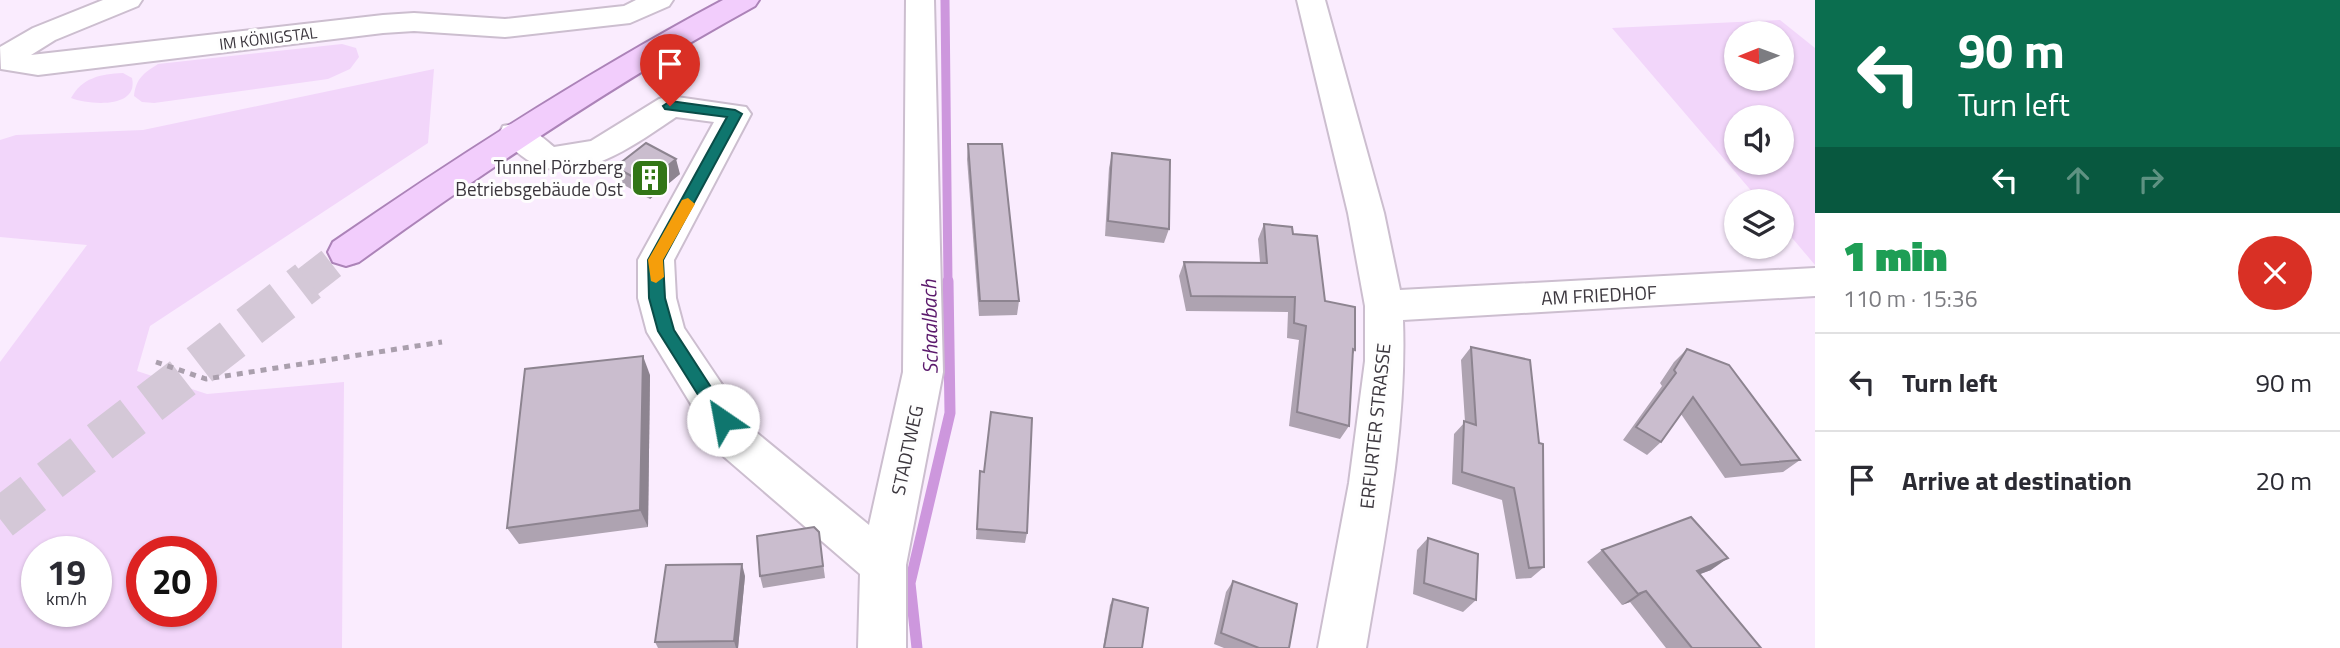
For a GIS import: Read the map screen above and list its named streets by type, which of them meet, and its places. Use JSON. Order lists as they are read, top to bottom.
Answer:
{
  "streets": {
    "street": [
      "IM KÖNIGSTAL",
      "AM FRIEDHOF",
      "ERFURTER STRASSE",
      "STADTWEG"
    ]
  },
  "crossings": [
    ["AM FRIEDHOF", "ERFURTER STRASSE"]
  ],
  "water": ["Schaalbach"],
  "places": {
    "building": ["Tunnel Pörzberg Betriebsgebäude Ost"]
  },
  "north": "left",
  "page": {
    "turn": ["90 m", "Turn left"],
    "heading": ["1 min", "110 m · 15:36"],
    "list": [
      {
        "name": "Turn left",
        "value": "90 m"
      },
      {
        "name": "Arrive at destination",
        "value": "20 m"
      }
    ],
    "speed": "19 km/h",
    "limit": "20"
  }
}
